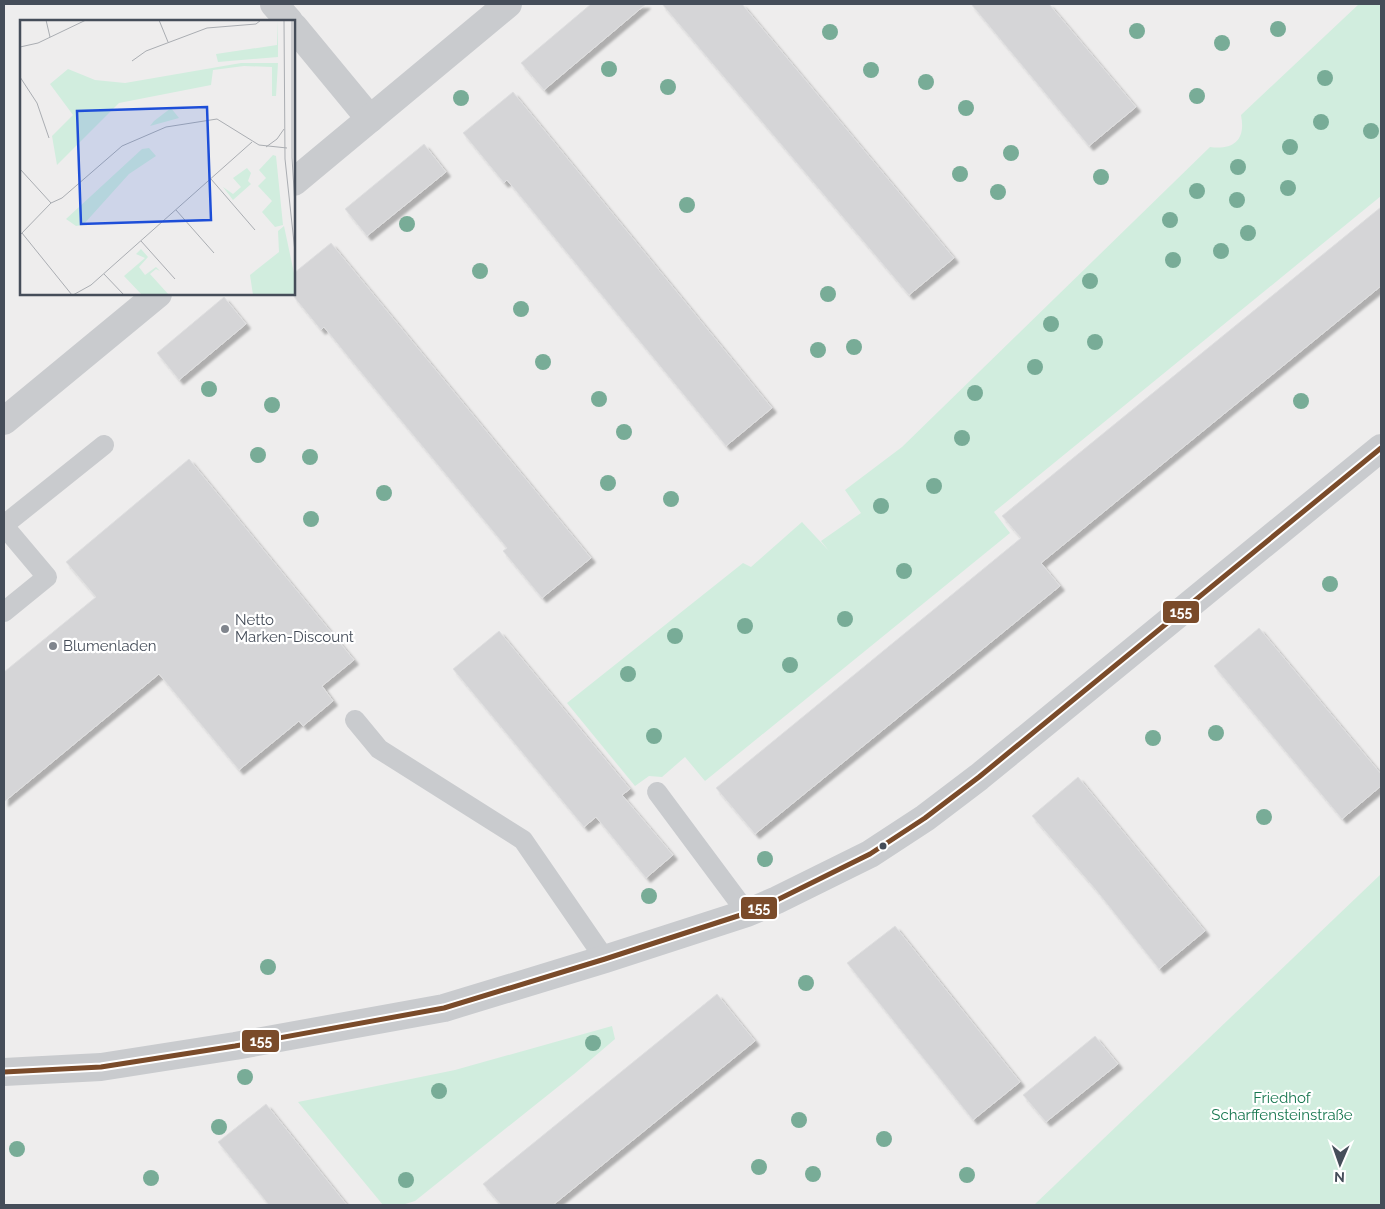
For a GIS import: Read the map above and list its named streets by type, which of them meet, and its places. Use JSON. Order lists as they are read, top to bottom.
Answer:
{
  "parks": ["Friedhof Scharffensteinstraße"],
  "places": ["Netto Marken-Discount", "Blumenladen"],
  "lines": ["transit line 155"],
  "north": "bottom"
}
